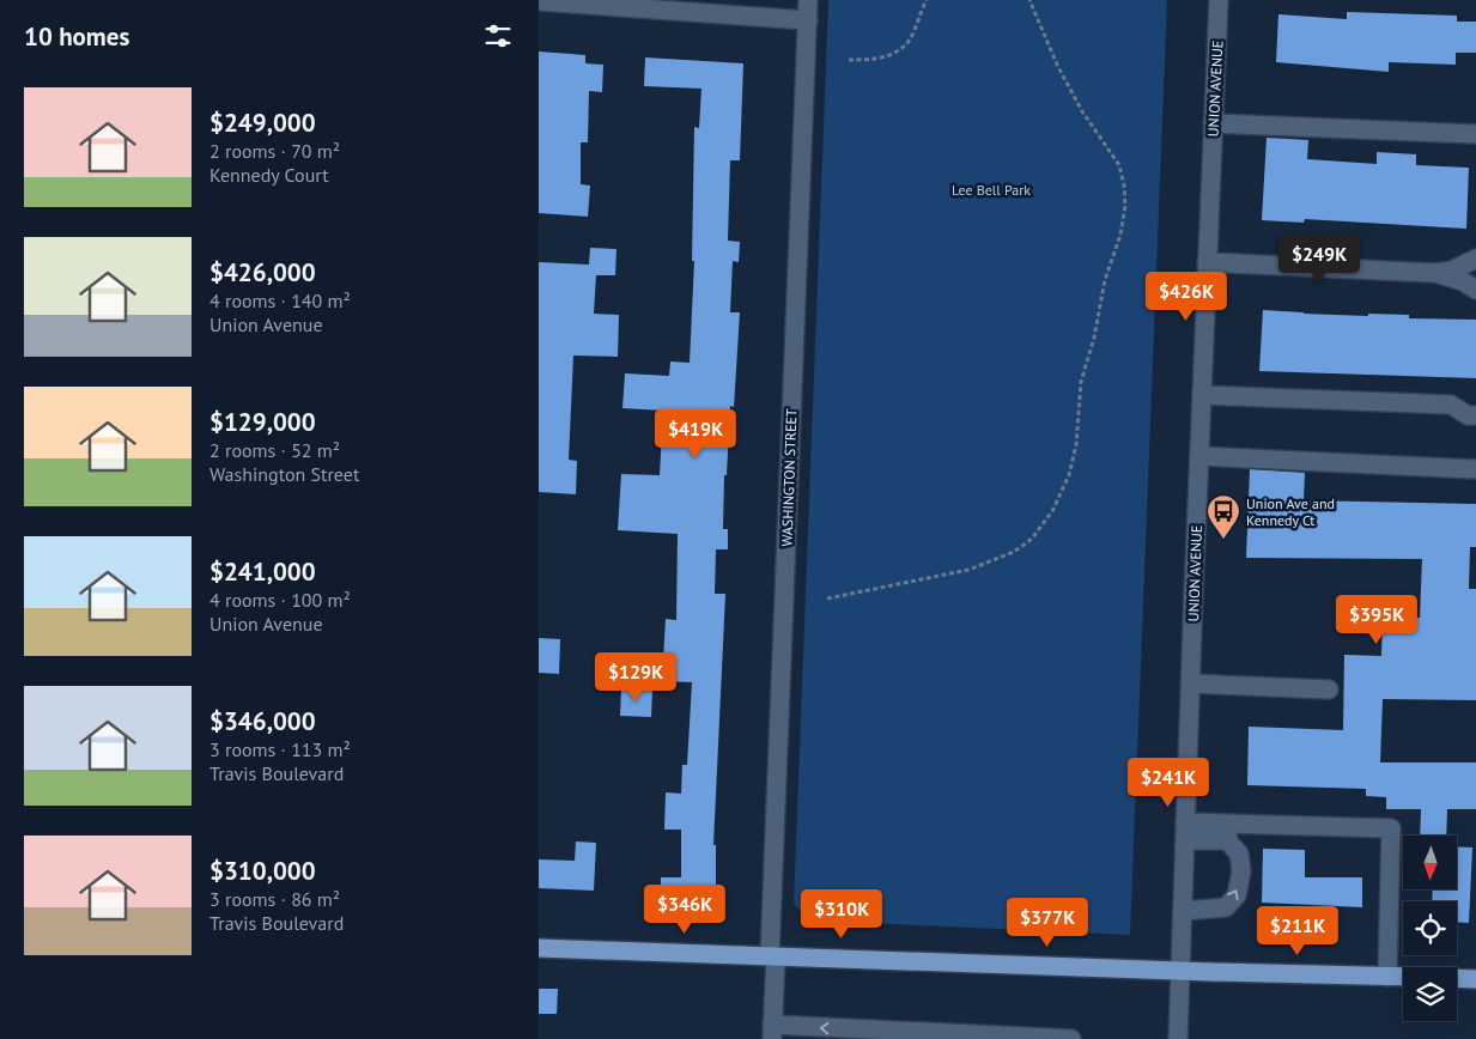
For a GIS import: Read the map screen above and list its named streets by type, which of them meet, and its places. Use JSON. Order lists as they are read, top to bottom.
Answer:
{
  "streets": {
    "street": ["UNION AVENUE", "WASHINGTON STREET"]
  },
  "parks": ["Lee Bell Park"],
  "places": {
    "bus stop": ["Union Ave and Kennedy Ct"]
  },
  "north": "bottom",
  "page": {
    "heading": "10 homes",
    "list": [
      {
        "name": "$249,000",
        "note": "2 rooms · 70 m² · Kennedy Court"
      },
      {
        "name": "$426,000",
        "note": "4 rooms · 140 m² · Union Avenue"
      },
      {
        "name": "$129,000",
        "note": "2 rooms · 52 m² · Washington Street"
      },
      {
        "name": "$241,000",
        "note": "4 rooms · 100 m² · Union Avenue"
      },
      {
        "name": "$346,000",
        "note": "3 rooms · 113 m² · Travis Boulevard"
      },
      {
        "name": "$310,000",
        "note": "3 rooms · 86 m² · Travis Boulevard"
      }
    ],
    "price": [
      "$249K",
      "$426K",
      "$419K",
      "$395K",
      "$129K",
      "$241K",
      "$346K",
      "$310K",
      "$377K",
      "$211K"
    ]
  }
}
